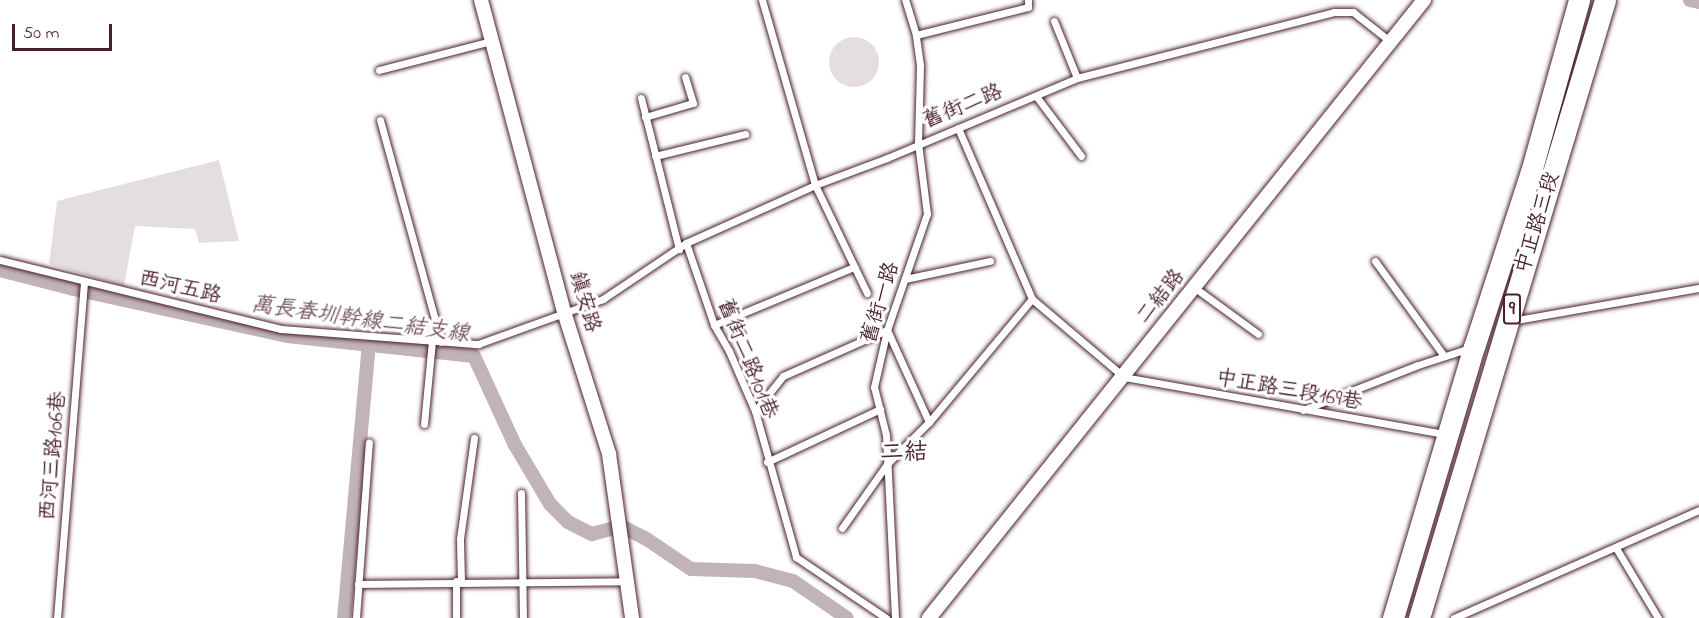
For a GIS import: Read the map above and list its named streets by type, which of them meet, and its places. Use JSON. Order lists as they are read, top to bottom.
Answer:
{
  "streets": {
    "main road": ["中正路三段", "9"],
    "street": ["二結路", "鎮安路"],
    "lane": [
      "舊街二路",
      "西河五路",
      "舊街一路",
      "舊街二路101巷",
      "中正路三段169巷",
      "西河三路106巷"
    ]
  },
  "crossings": [
    ["舊街二路", "西河五路"],
    ["舊街二路", "二結路"],
    ["舊街二路", "鎮安路"],
    ["舊街二路", "舊街一路"],
    ["舊街二路", "舊街二路101巷"],
    ["中正路三段", "中正路三段169巷"],
    ["西河五路", "鎮安路"],
    ["西河五路", "西河三路106巷"],
    ["二結路", "中正路三段169巷"]
  ],
  "districts": ["二結"],
  "water": ["萬長春圳幹線二結支線"],
  "scale_bar": "50 m"
}
